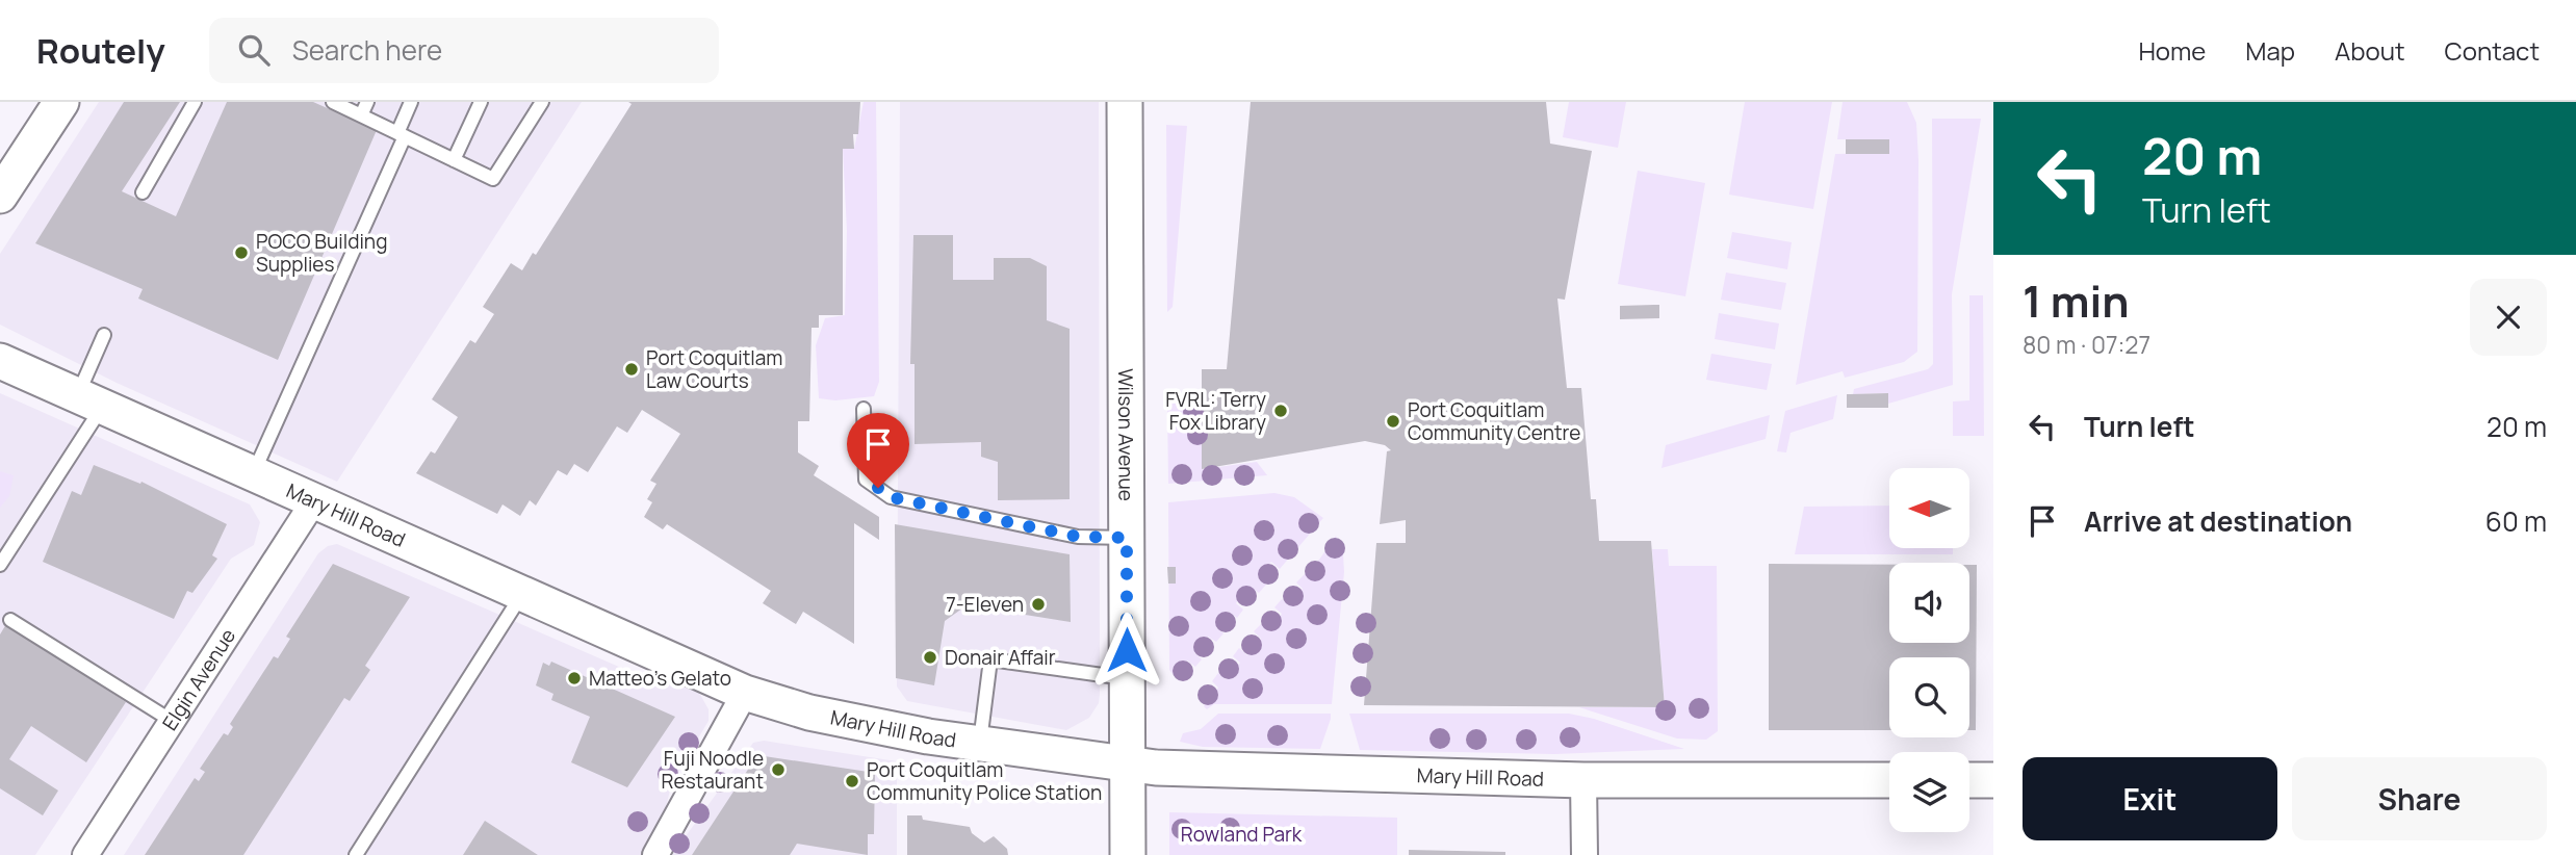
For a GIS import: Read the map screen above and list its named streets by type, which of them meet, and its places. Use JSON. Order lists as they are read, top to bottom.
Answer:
{
  "streets": {
    "street": ["Wilson Avenue", "Mary Hill Road", "Elgin Avenue"]
  },
  "crossings": [
    ["Wilson Avenue", "Mary Hill Road"],
    ["Mary Hill Road", "Elgin Avenue"]
  ],
  "parks": ["Rowland Park"],
  "places": [
    "POCO Building Supplies",
    "Port Coquitlam Law Courts",
    "FVRL: Terry Fox Library",
    "Port Coquitlam Community Centre",
    "7-Eleven",
    "Donair Affair",
    "Matteo's Gelato",
    "Fuji Noodle Restaurant",
    "Port Coquitlam Community Police Station"
  ],
  "north": "left",
  "page": {
    "header": "Routely",
    "search": "Search here",
    "nav": [
      "Home",
      "Map",
      "About",
      "Contact"
    ],
    "turn": ["20 m", "Turn left"],
    "heading": ["1 min", "80 m · 07:27"],
    "list": [
      {
        "name": "Turn left",
        "value": "20 m"
      },
      {
        "name": "Arrive at destination",
        "value": "60 m"
      }
    ],
    "buttons": ["Exit", "Share"]
  }
}
